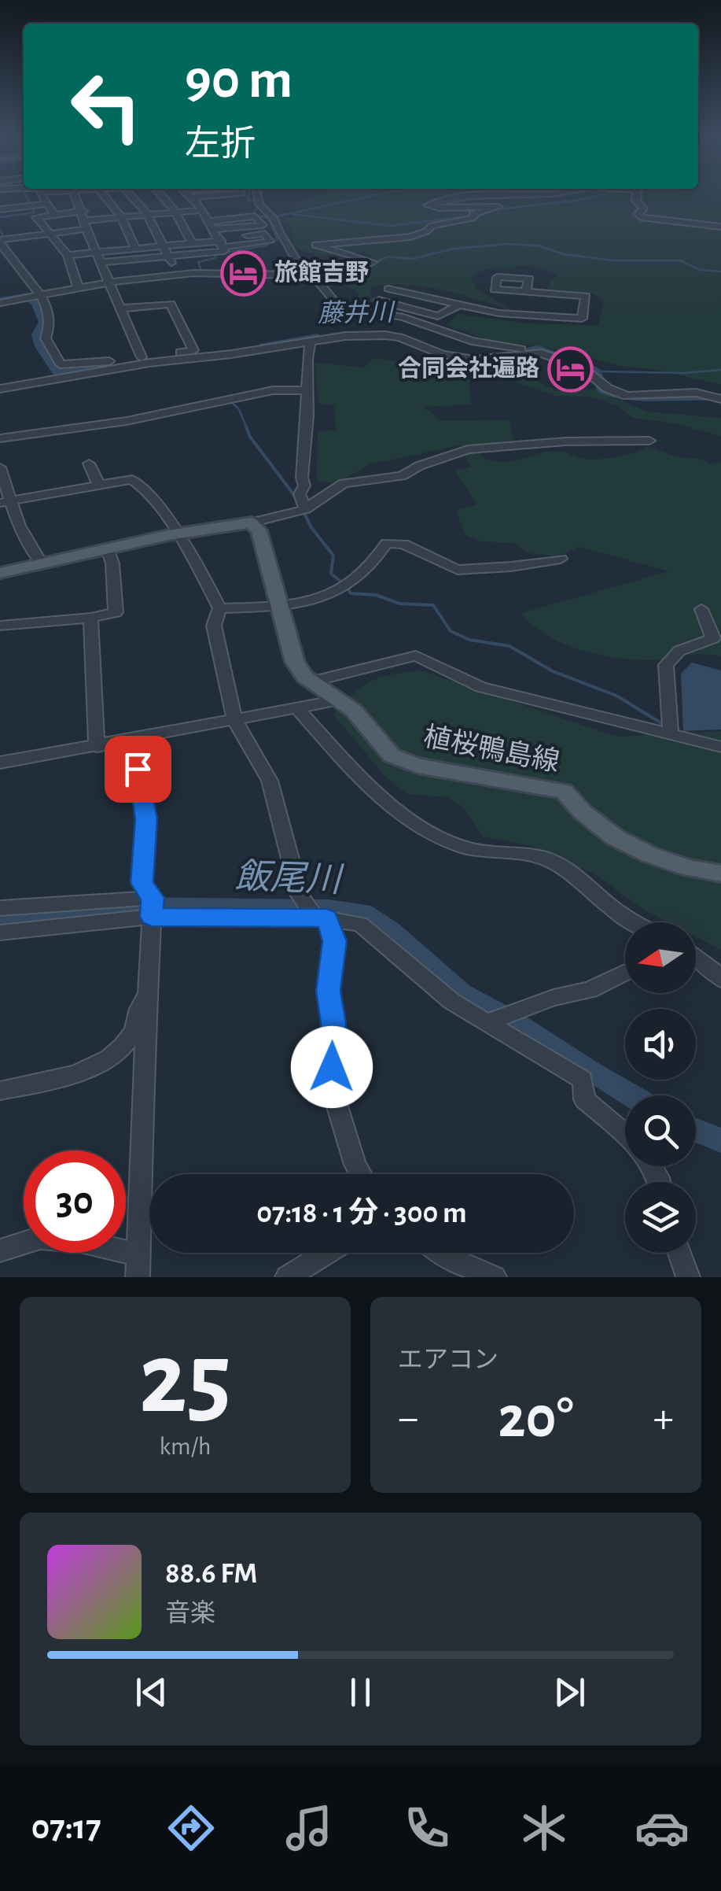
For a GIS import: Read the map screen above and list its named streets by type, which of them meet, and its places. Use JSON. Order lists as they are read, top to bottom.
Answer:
{
  "streets": {
    "main road": ["植桜鴨島線"]
  },
  "water": ["藤井川", "飯尾川"],
  "places": {
    "hotel": ["旅館吉野", "合同会社遍路"]
  },
  "north": "left",
  "page": {
    "turn": ["90 m", "左折"],
    "limit": "30",
    "trip": "07:18 · 1 分 · 300 m",
    "tile": [
      ["25", "km/h"],
      "エアコン"
    ],
    "heat": ["−", "20°", "+"],
    "song": ["88.6 FM", "音楽"],
    "tabs": "07:17"
  }
}
